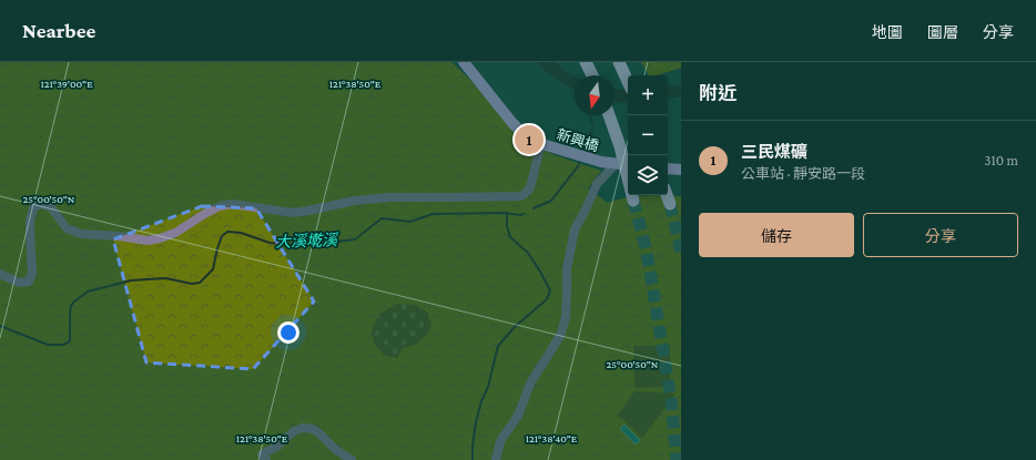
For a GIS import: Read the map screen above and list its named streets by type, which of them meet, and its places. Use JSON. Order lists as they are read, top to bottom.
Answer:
{
  "streets": {
    "main road": ["新興橋"]
  },
  "water": ["大溪墘溪"],
  "north": "bottom",
  "page": {
    "header": "Nearbee",
    "nav": ["地圖", "圖層", "分享"],
    "heading": "附近",
    "map_buttons": ["+", "−"],
    "list": [
      {
        "mark": "1",
        "name": "三民煤礦",
        "note": "公車站 · 靜安路一段",
        "value": "310 m"
      }
    ],
    "pins": "1",
    "buttons": ["儲存", "分享"]
  },
  "coordinates": [
    "121°39'00\"E",
    "121°38'50\"E",
    "25°00'50\"N",
    "121°38'40\"E"
  ]
}
